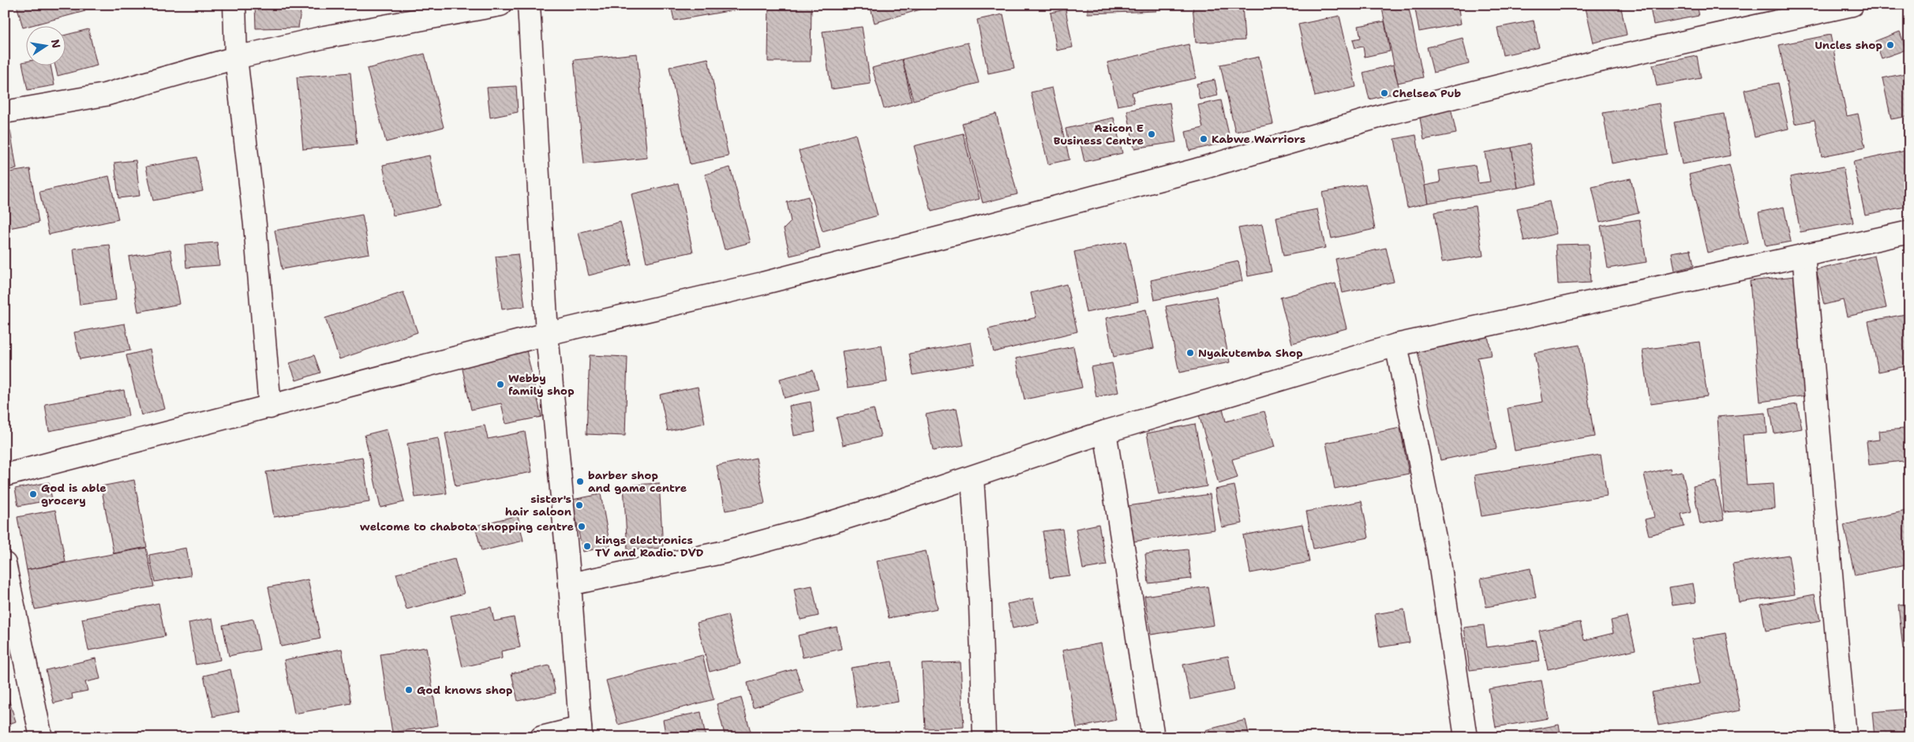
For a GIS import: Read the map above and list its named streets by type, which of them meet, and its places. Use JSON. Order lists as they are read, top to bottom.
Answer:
{
  "places": [
    "Uncles shop",
    "Chelsea Pub",
    "Azicon E Business Centre",
    "Kabwe Warriors",
    "Nyakutemba Shop",
    "Webby family shop",
    "barber shop and game centre",
    "God is able grocery",
    "sister's hair saloon",
    "welcome to chabota shopping centre",
    "kings electronics TV and Radio. DVD",
    "God knows shop"
  ],
  "north": "right"
}
